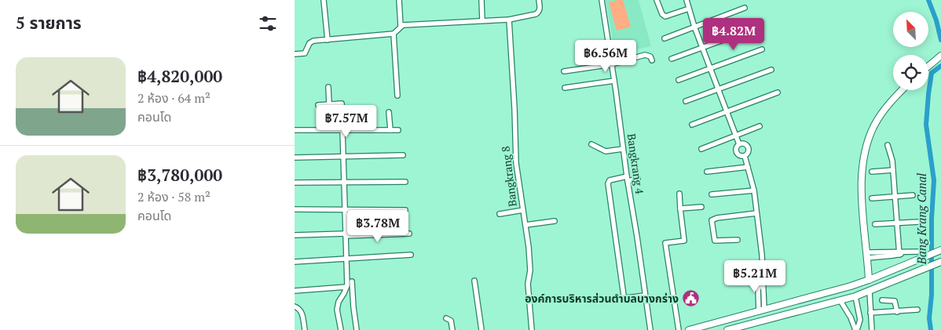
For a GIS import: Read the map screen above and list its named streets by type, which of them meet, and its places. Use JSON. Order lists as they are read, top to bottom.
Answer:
{
  "streets": {
    "street": ["Bangkrang 4", "Bangkrang 8"]
  },
  "water": ["Bang Krang Canal"],
  "places": {
    "public building": ["องค์การบริหารส่วนตำบลบางกร่าง"]
  },
  "north": "top left",
  "page": {
    "heading": "5 รายการ",
    "price": [
      "฿4.82M",
      "฿6.56M",
      "฿7.57M",
      "฿3.78M",
      "฿5.21M"
    ],
    "list": [
      {
        "name": "฿4,820,000",
        "note": "2 ห้อง · 64 m² · คอนโด"
      },
      {
        "name": "฿3,780,000",
        "note": "2 ห้อง · 58 m² · คอนโด"
      }
    ]
  }
}
